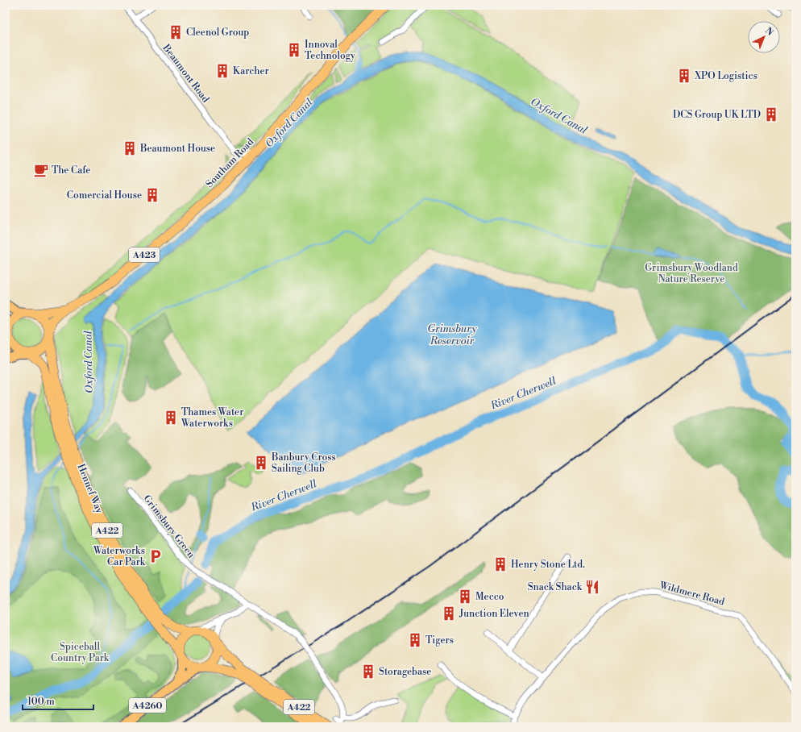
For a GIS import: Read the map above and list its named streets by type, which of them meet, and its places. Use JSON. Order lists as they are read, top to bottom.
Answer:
{
  "streets": {
    "highway": [
      "Southam Road",
      "A423",
      "Hennef Way",
      "A422"
    ],
    "main road": ["A4260"],
    "street": ["Beaumont Road", "Grimsbury Green", "Wildmere Road"]
  },
  "crossings": [
    ["Beaumont Road", "Southam Road"],
    ["Southam Road", "Hennef Way"],
    ["Hennef Way", "A422"],
    ["Hennef Way", "A4260"],
    ["A422", "A4260"]
  ],
  "water": ["Oxford Canal", "Grimsbury Reservoir", "River Cherwell"],
  "parks": ["Grimsbury Woodland Nature Reserve", "Spiceball Country Park"],
  "places": {
    "building": [
      "Cleenol Group",
      "Innoval Technology",
      "Karcher",
      "XPO Logistics",
      "DCS Group UK LTD",
      "Beaumont House",
      "Comercial House",
      "Thames Water Waterworks",
      "Banbury Cross Sailing Club",
      "Henry Stone Ltd.",
      "Mecco",
      "Junction Eleven",
      "Tigers",
      "Storagebase"
    ],
    "cafe": ["The Cafe"],
    "parking": ["Waterworks Car Park"],
    "restaurant": ["Snack Shack"]
  },
  "scale_bar": "100 m",
  "north": "top right"
}
